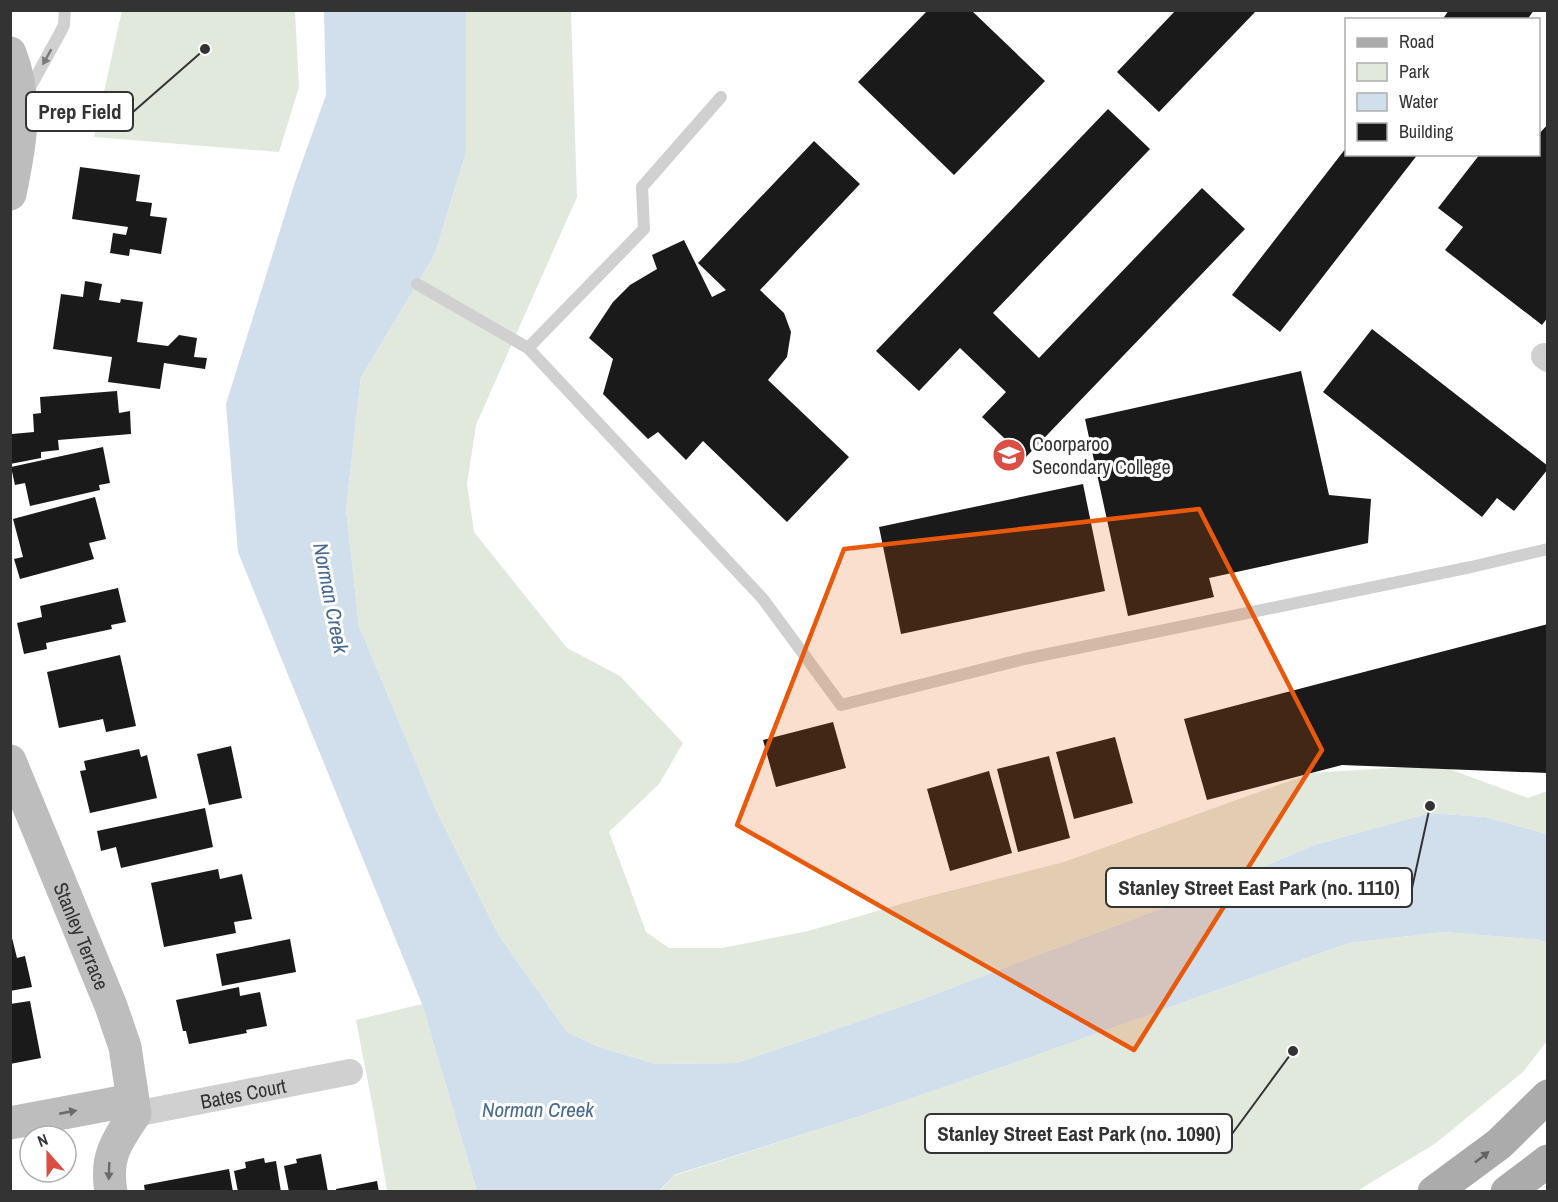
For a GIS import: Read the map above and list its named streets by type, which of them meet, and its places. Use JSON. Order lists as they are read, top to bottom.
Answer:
{
  "streets": {
    "street": ["Stanley Terrace", "Bates Court"]
  },
  "crossings": [
    ["Stanley Terrace", "Bates Court"]
  ],
  "water": ["Norman Creek"],
  "places": {
    "other": ["Prep Field", "Stanley Street East Park (no. 1110)", "Stanley Street East Park (no. 1090)"],
    "school or university": ["Coorparoo Secondary College"]
  },
  "legend": [
    "Road",
    "Park",
    "Water",
    "Building"
  ],
  "north": "top"
}
